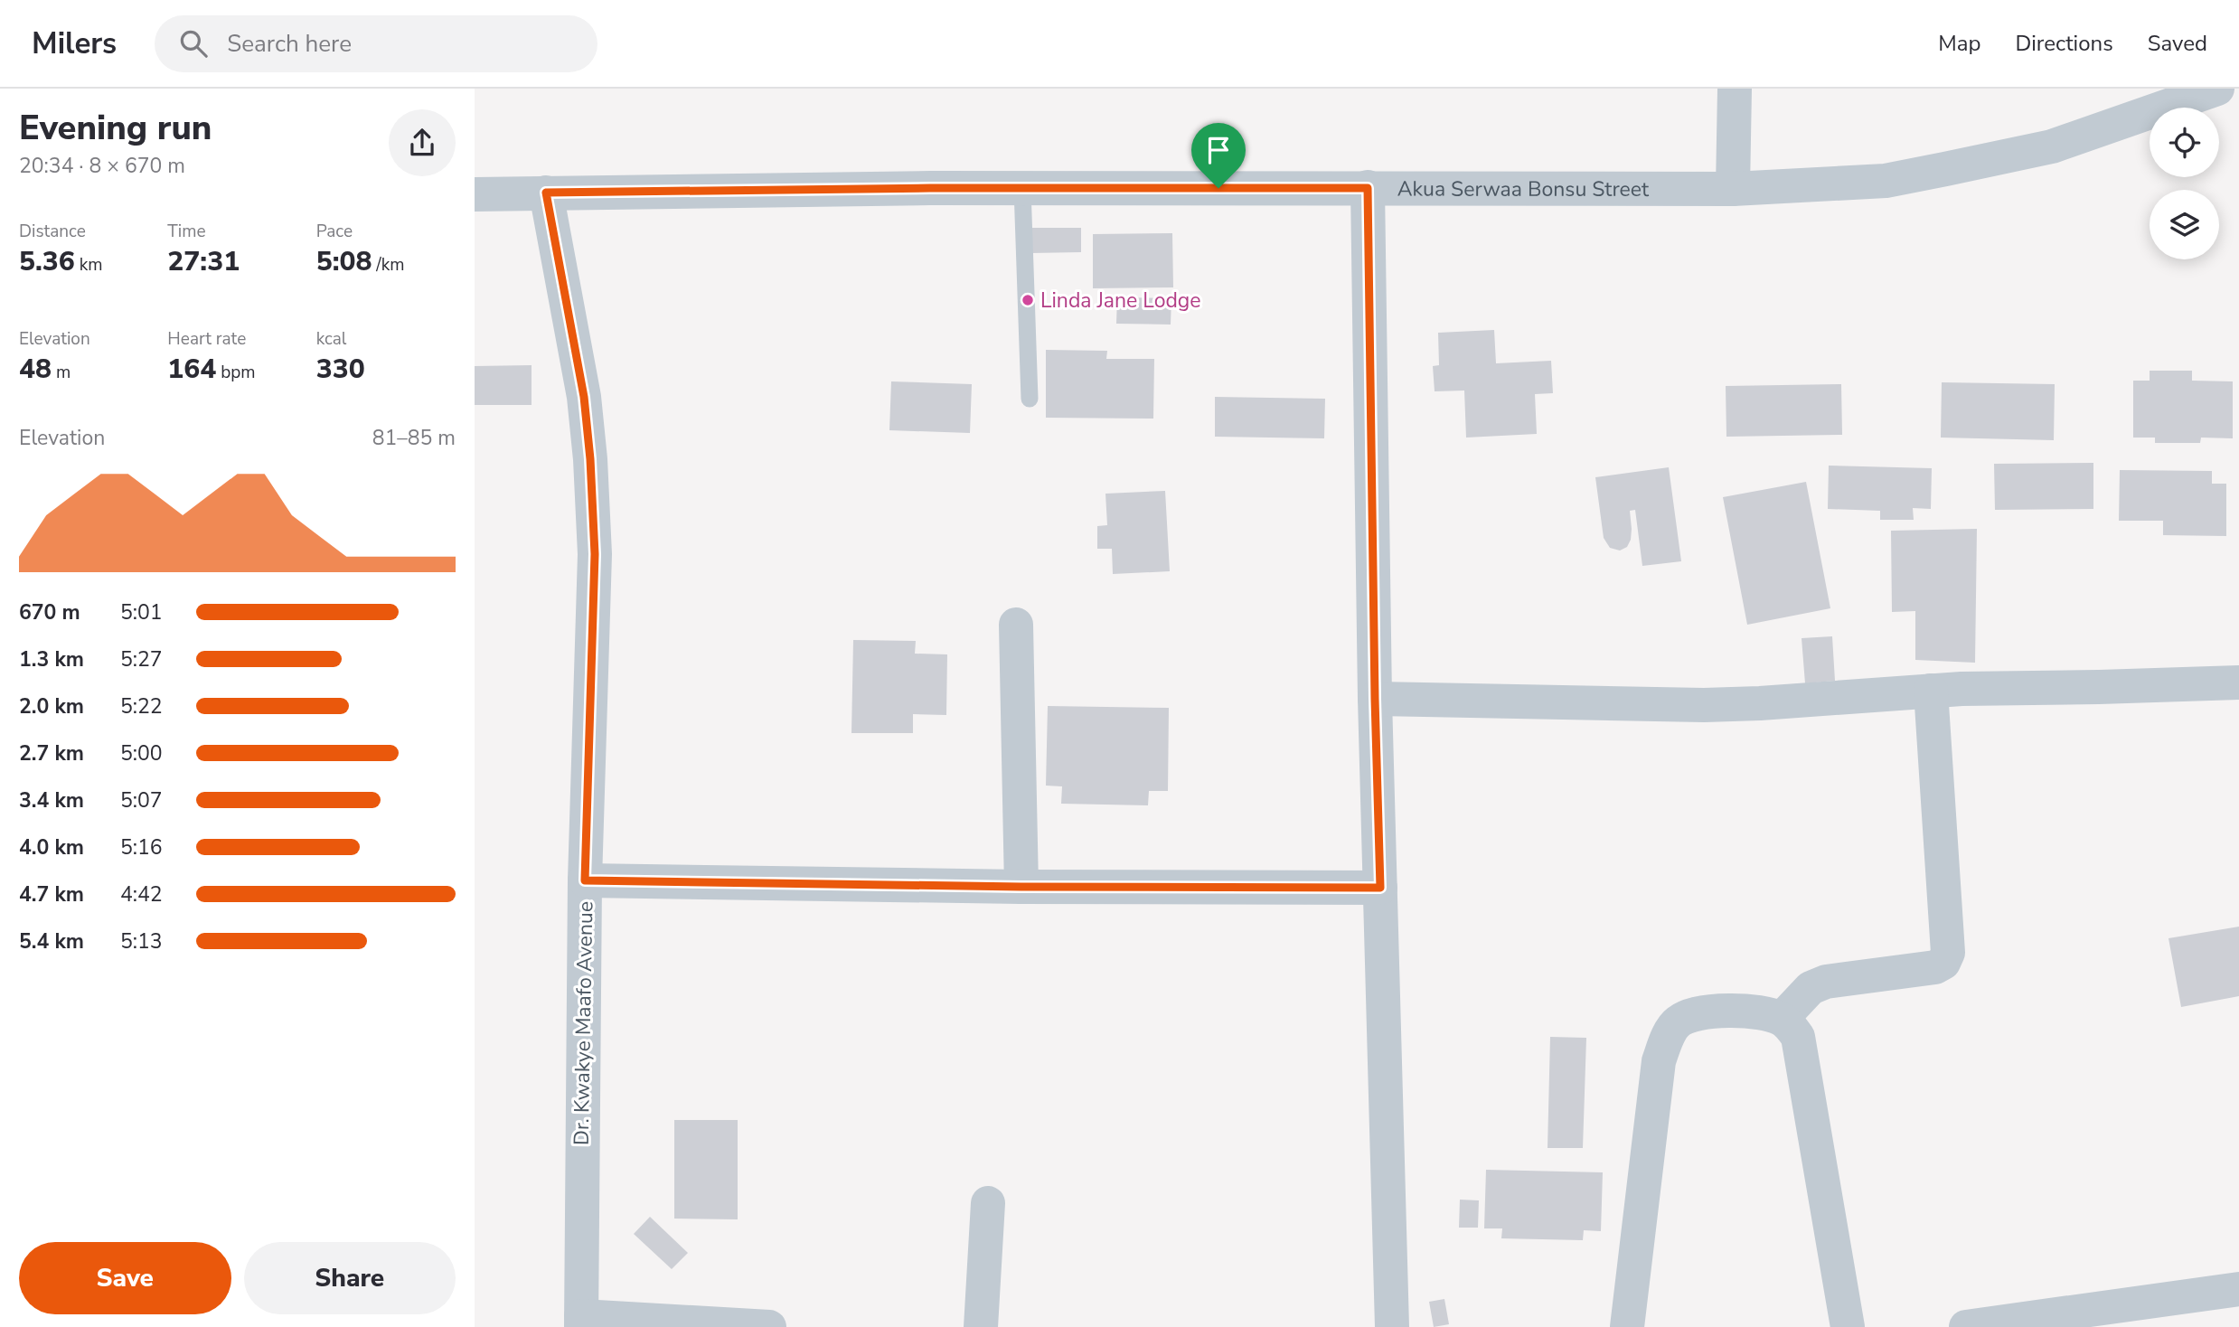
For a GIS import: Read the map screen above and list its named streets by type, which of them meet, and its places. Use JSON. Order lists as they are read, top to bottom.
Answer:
{
  "streets": {
    "street": ["Akua Serwaa Bonsu Street", "Dr. Kwakye Maafo Avenue"]
  },
  "crossings": [
    ["Akua Serwaa Bonsu Street", "Dr. Kwakye Maafo Avenue"]
  ],
  "places": ["Linda Jane Lodge"],
  "page": {
    "header": "Milers",
    "search": "Search here",
    "nav": ["Map", "Directions", "Saved"],
    "heading": ["Evening run", "20:34 · 8 × 670 m"],
    "stats": [
      ["Distance", "5.36 km"],
      ["Time", "27:31"],
      ["Pace", "5:08 /km"],
      ["Elevation", "48 m"],
      ["Heart rate", "164 bpm"],
      ["kcal", "330"]
    ],
    "chart": ["Elevation", "81–85 m"],
    "list": [
      {
        "name": "670 m",
        "note": "5:01"
      },
      {
        "name": "1.3 km",
        "note": "5:27"
      },
      {
        "name": "2.0 km",
        "note": "5:22"
      },
      {
        "name": "2.7 km",
        "note": "5:00"
      },
      {
        "name": "3.4 km",
        "note": "5:07"
      },
      {
        "name": "4.0 km",
        "note": "5:16"
      },
      {
        "name": "4.7 km",
        "note": "4:42"
      },
      {
        "name": "5.4 km",
        "note": "5:13"
      }
    ],
    "buttons": ["Save", "Share"]
  }
}
